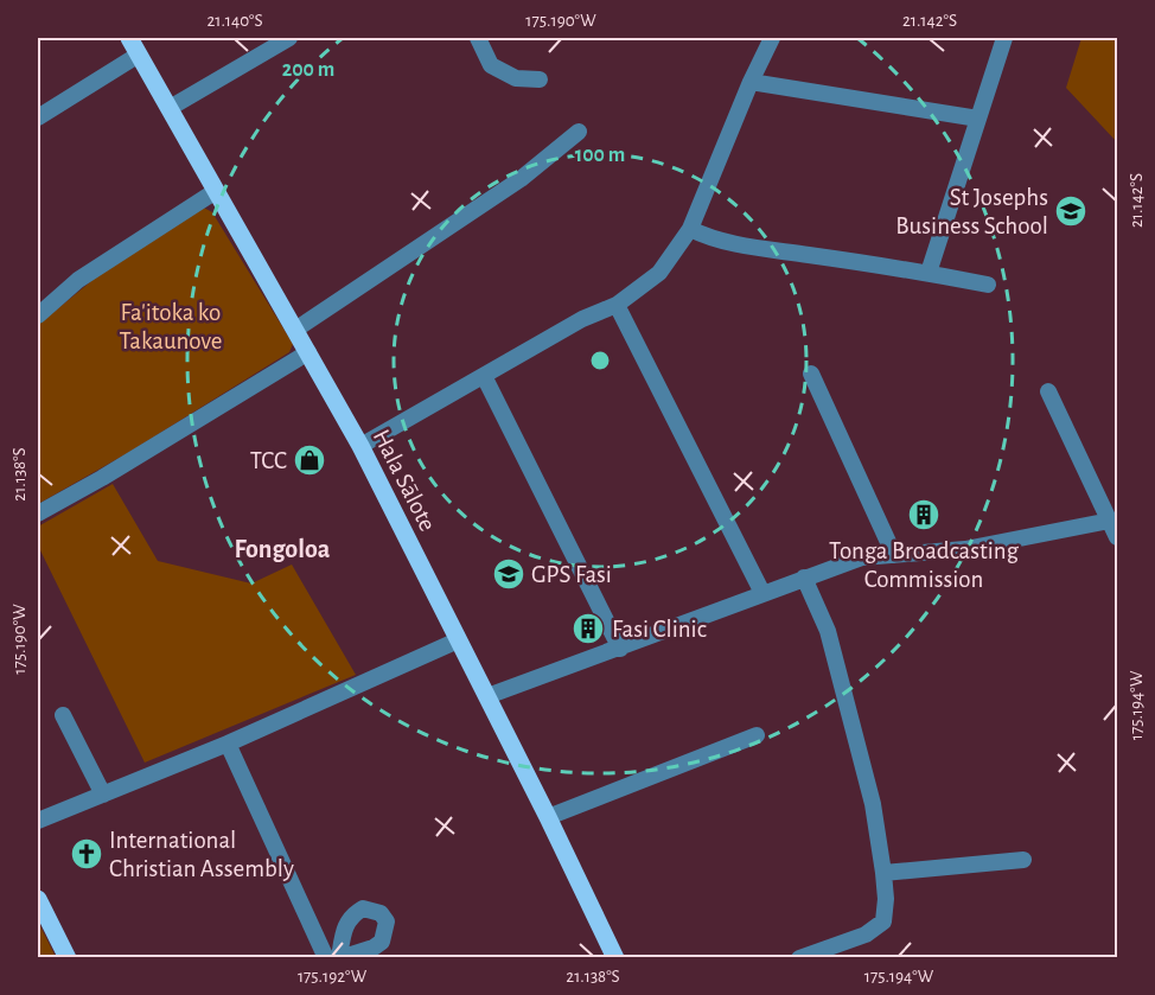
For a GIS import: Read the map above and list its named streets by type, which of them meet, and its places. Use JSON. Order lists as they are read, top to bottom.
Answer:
{
  "streets": {
    "main road": ["Hala Sālote"]
  },
  "districts": ["Fongoloa"],
  "parks": ["Fa'itoka ko Takaunove"],
  "places": {
    "school or university": ["St Josephs Business School", "GPS Fasi"],
    "shop": ["TCC"],
    "building": ["Tonga Broadcasting Commission", "Fasi Clinic"],
    "church": ["International Christian Assembly"]
  },
  "coordinates": [
    "21.140°S",
    "175.190°W",
    "21.142°S",
    "21.138°S",
    "175.194°W",
    "175.192°W"
  ],
  "rings": ["200 m", "100 m"]
}
